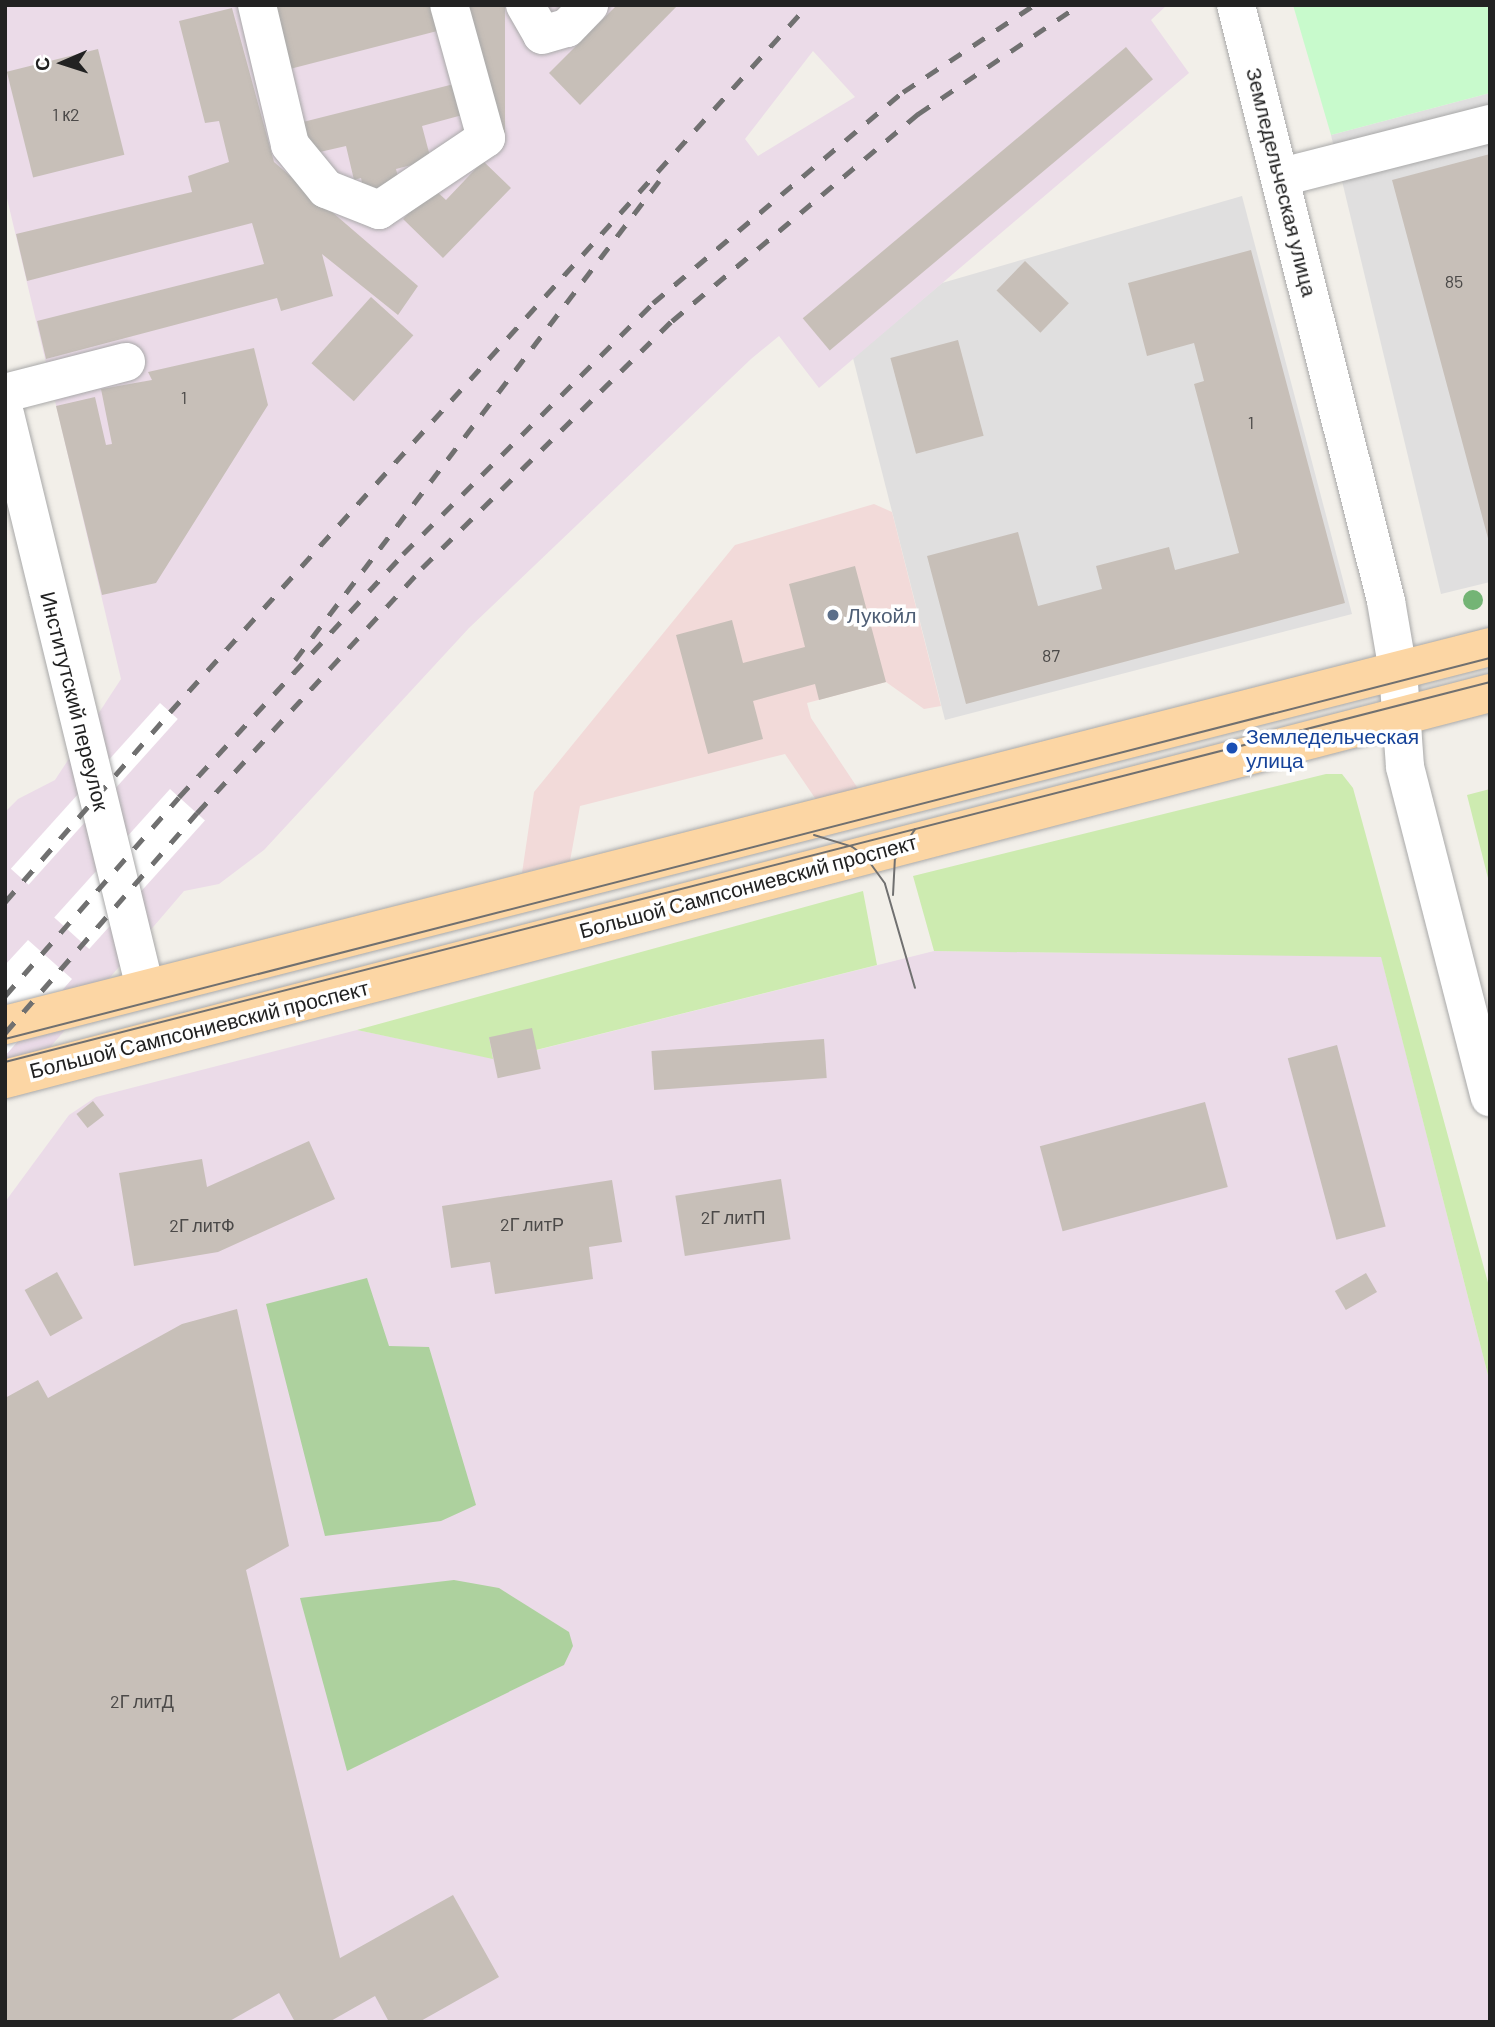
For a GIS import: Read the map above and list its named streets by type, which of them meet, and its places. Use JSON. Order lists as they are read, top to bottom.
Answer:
{
  "streets": {
    "main road": ["Большой Сампсониевский проспект"],
    "street": ["Земледельческая улица", "Институтский переулок"]
  },
  "crossings": [
    ["Земледельческая улица", "Большой Сампсониевский проспект"]
  ],
  "places": ["Лукойл", "Земледельческая улица"],
  "house_numbers": [
    "1 к2",
    "85",
    "1",
    "1",
    "87",
    "2Г литП",
    "2Г литР",
    "2Г литФ",
    "2Г литД"
  ],
  "north": "left"
}
